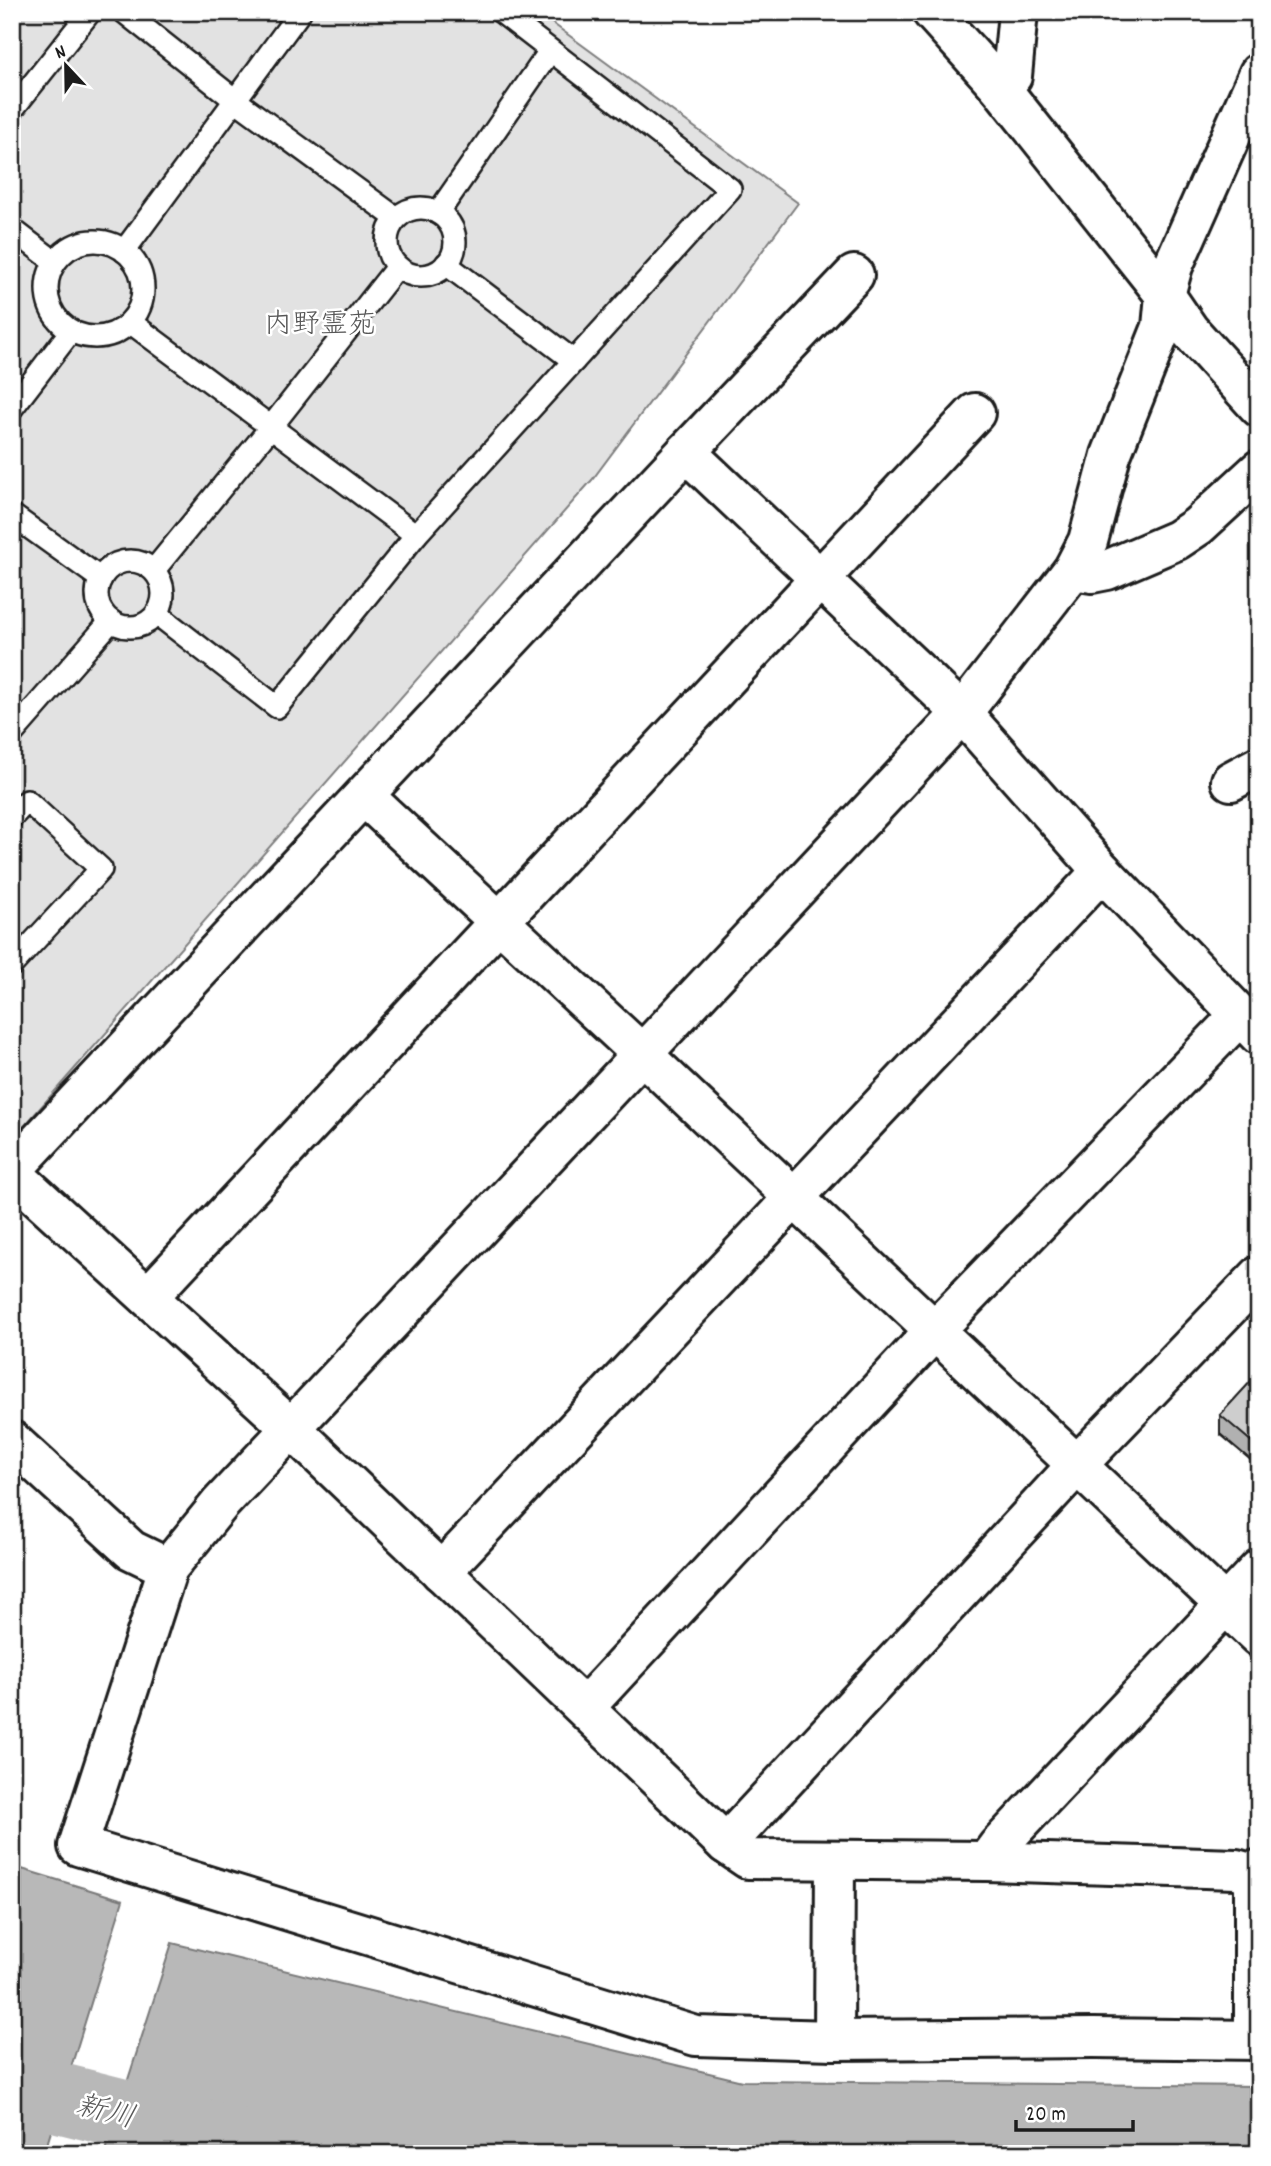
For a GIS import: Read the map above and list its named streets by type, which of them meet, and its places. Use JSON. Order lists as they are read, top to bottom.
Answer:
{
  "water": ["新川"],
  "parks": ["内野霊苑"],
  "scale_bar": "20 m",
  "north": "top"
}
